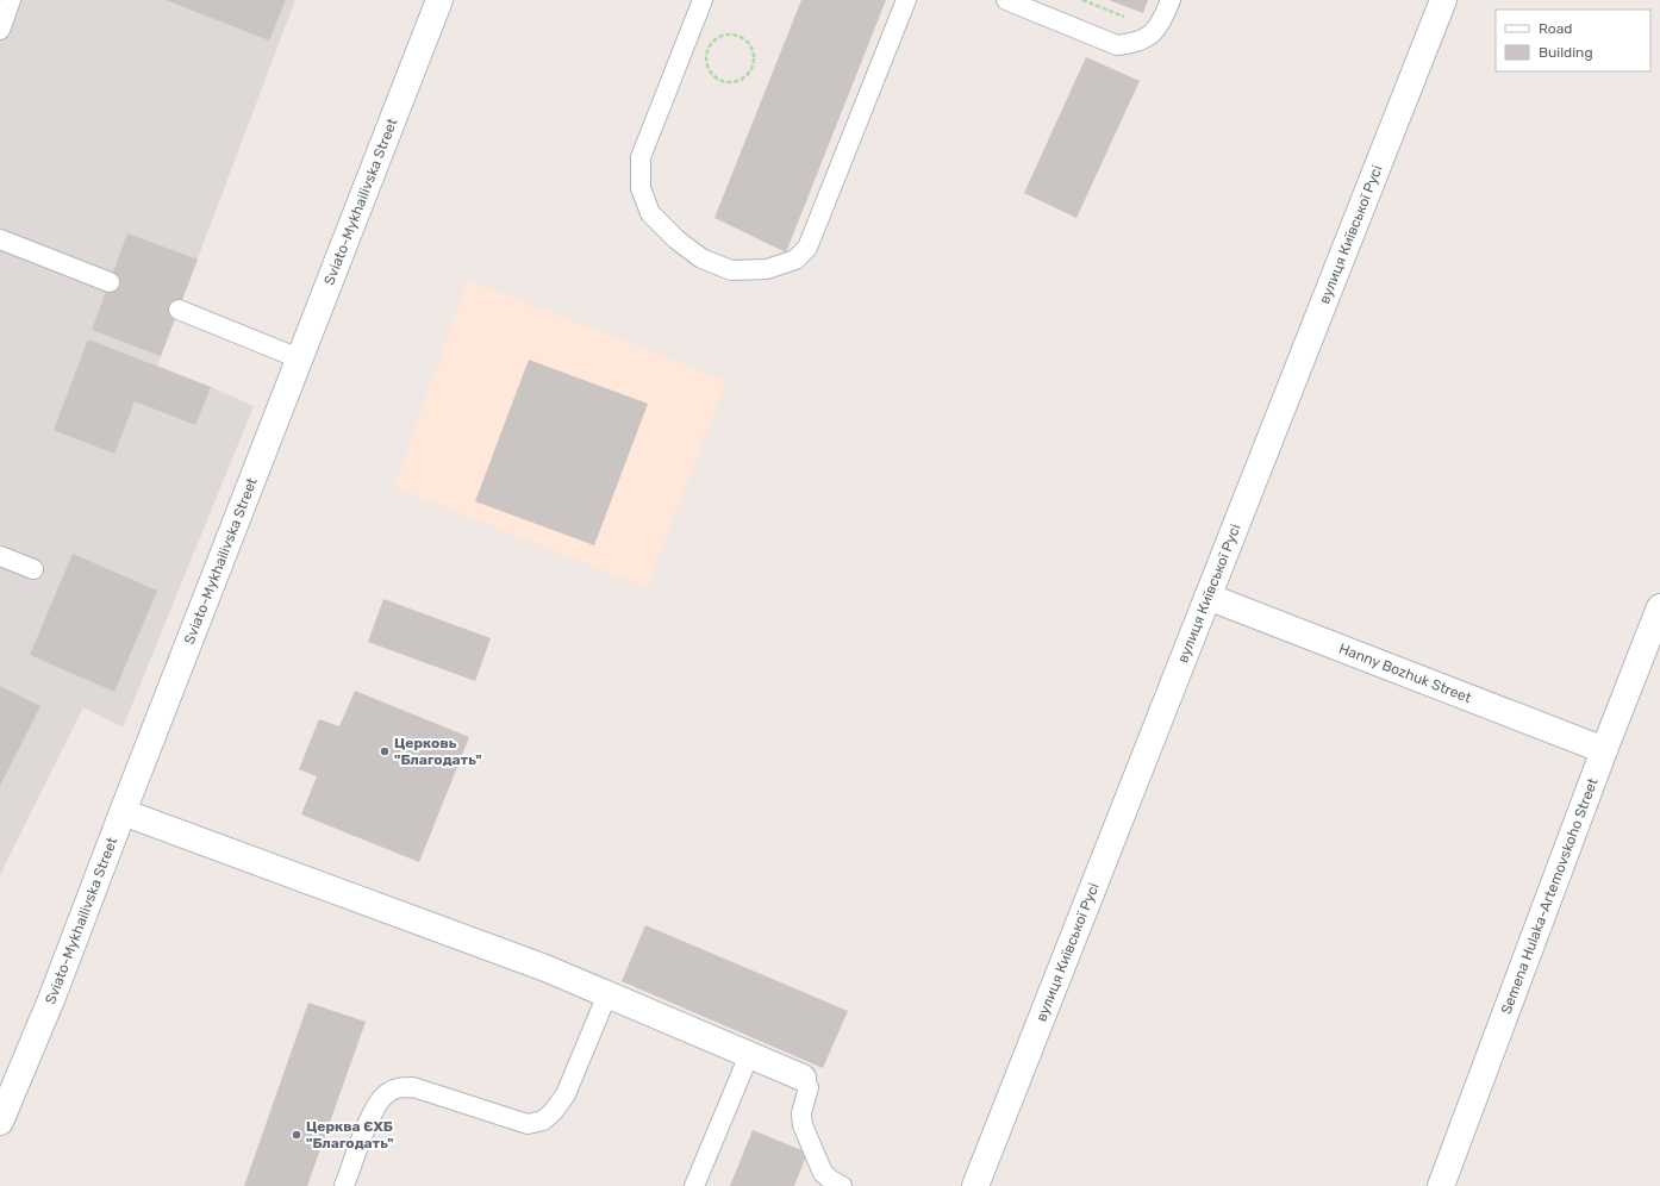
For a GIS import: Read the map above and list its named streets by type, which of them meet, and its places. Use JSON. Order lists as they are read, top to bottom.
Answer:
{
  "streets": {
    "street": [
      "Sviato-Mykhailivska Street",
      "вулиця Київської Русі",
      "Hanny Bozhuk Street",
      "Semena Hulaka-Artemovskoho Street"
    ]
  },
  "crossings": [
    ["вулиця Київської Русі", "Hanny Bozhuk Street"],
    ["Hanny Bozhuk Street", "Semena Hulaka-Artemovskoho Street"]
  ],
  "places": ["Церковь \"Благодать\"", "Церква ЄХБ \"Благодать\""],
  "legend": ["Road", "Building"]
}
